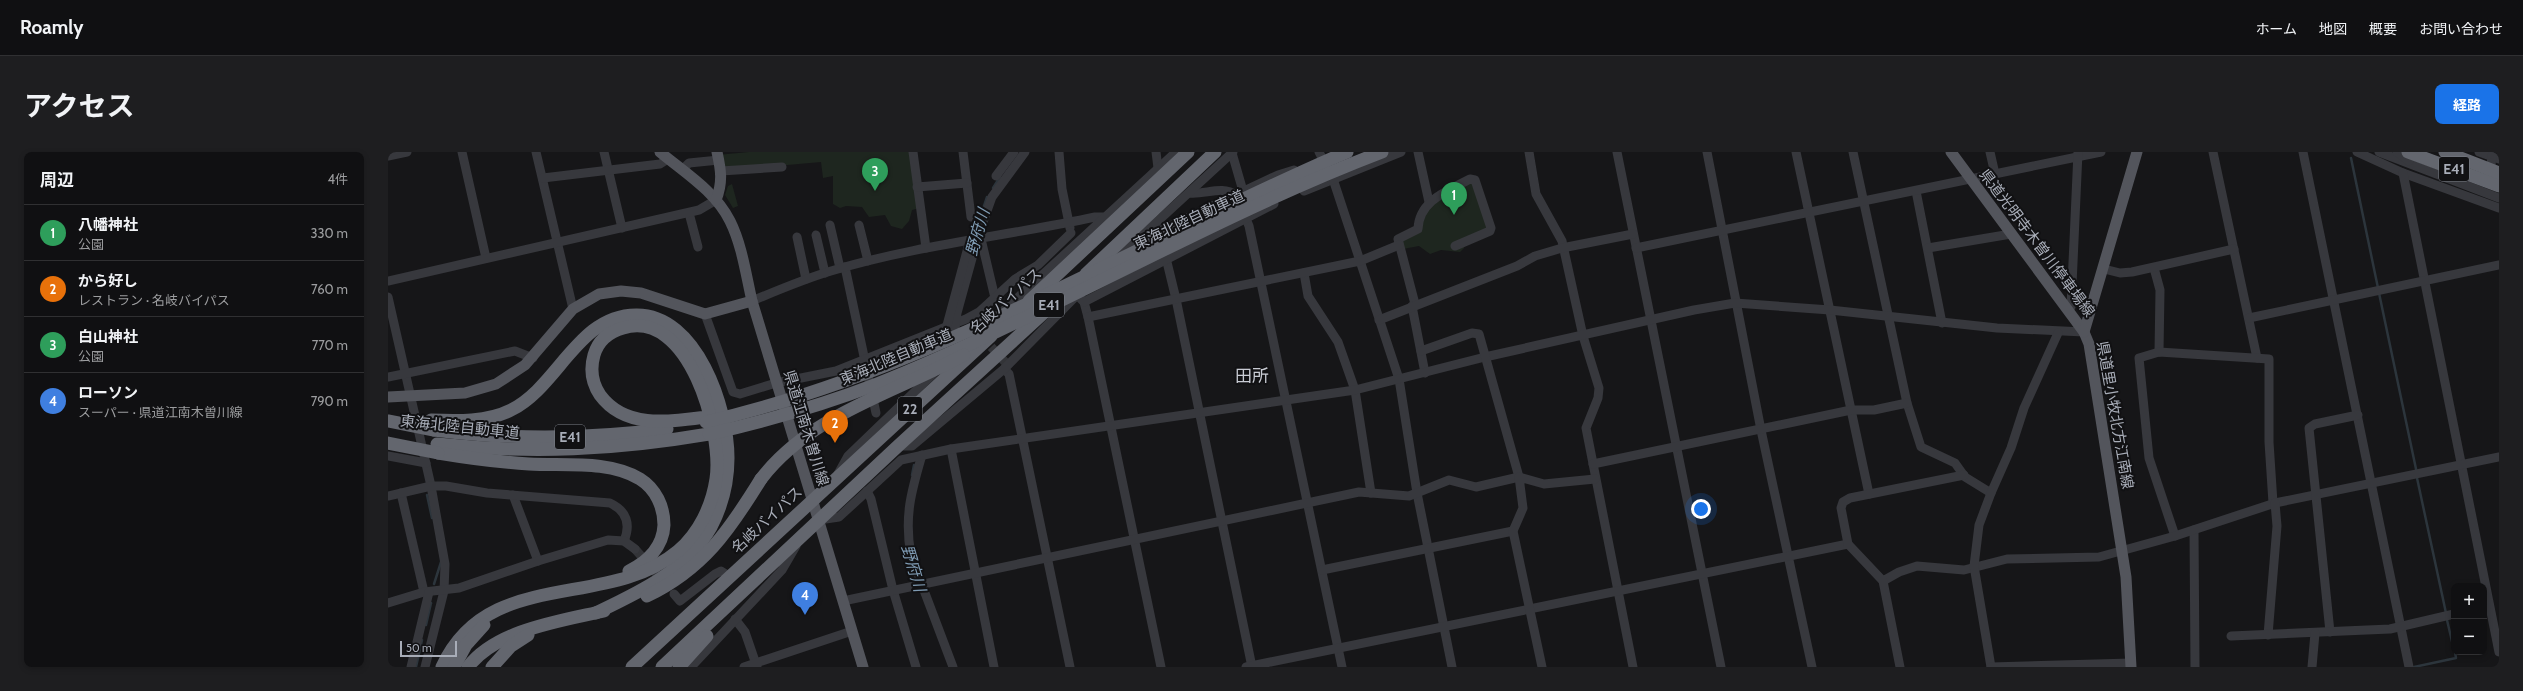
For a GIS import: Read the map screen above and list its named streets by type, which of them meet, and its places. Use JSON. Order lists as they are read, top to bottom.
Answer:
{
  "streets": {
    "highway": [
      "E41",
      "東海北陸自動車道",
      "名岐バイパス",
      "22"
    ],
    "main road": ["県道光明寺木曽川停車場線", "県道里小牧北方江南線", "県道江南木曽川線"]
  },
  "crossings": [
    ["県道光明寺木曽川停車場線", "県道里小牧北方江南線"],
    ["名岐バイパス", "県道江南木曽川線"],
    ["22", "県道江南木曽川線"]
  ],
  "districts": ["田所"],
  "water": ["野府川"],
  "scale_bar": "50 m",
  "page": {
    "header": "Roamly",
    "nav": [
      "ホーム",
      "地図",
      "概要",
      "お問い合わせ"
    ],
    "title": "アクセス",
    "buttons": "経路",
    "heading": ["周辺", "4件"],
    "pins": [
      "3",
      "1",
      "2",
      "4"
    ],
    "list": [
      {
        "mark": "1",
        "name": "八幡神社",
        "note": "公園",
        "value": "330 m"
      },
      {
        "mark": "2",
        "name": "から好し",
        "note": "レストラン · 名岐バイパス",
        "value": "760 m"
      },
      {
        "mark": "3",
        "name": "白山神社",
        "note": "公園",
        "value": "770 m"
      },
      {
        "mark": "4",
        "name": "ローソン",
        "note": "スーパー · 県道江南木曽川線",
        "value": "790 m"
      }
    ],
    "map_buttons": ["+", "−"],
    "scale": "50 m"
  }
}
